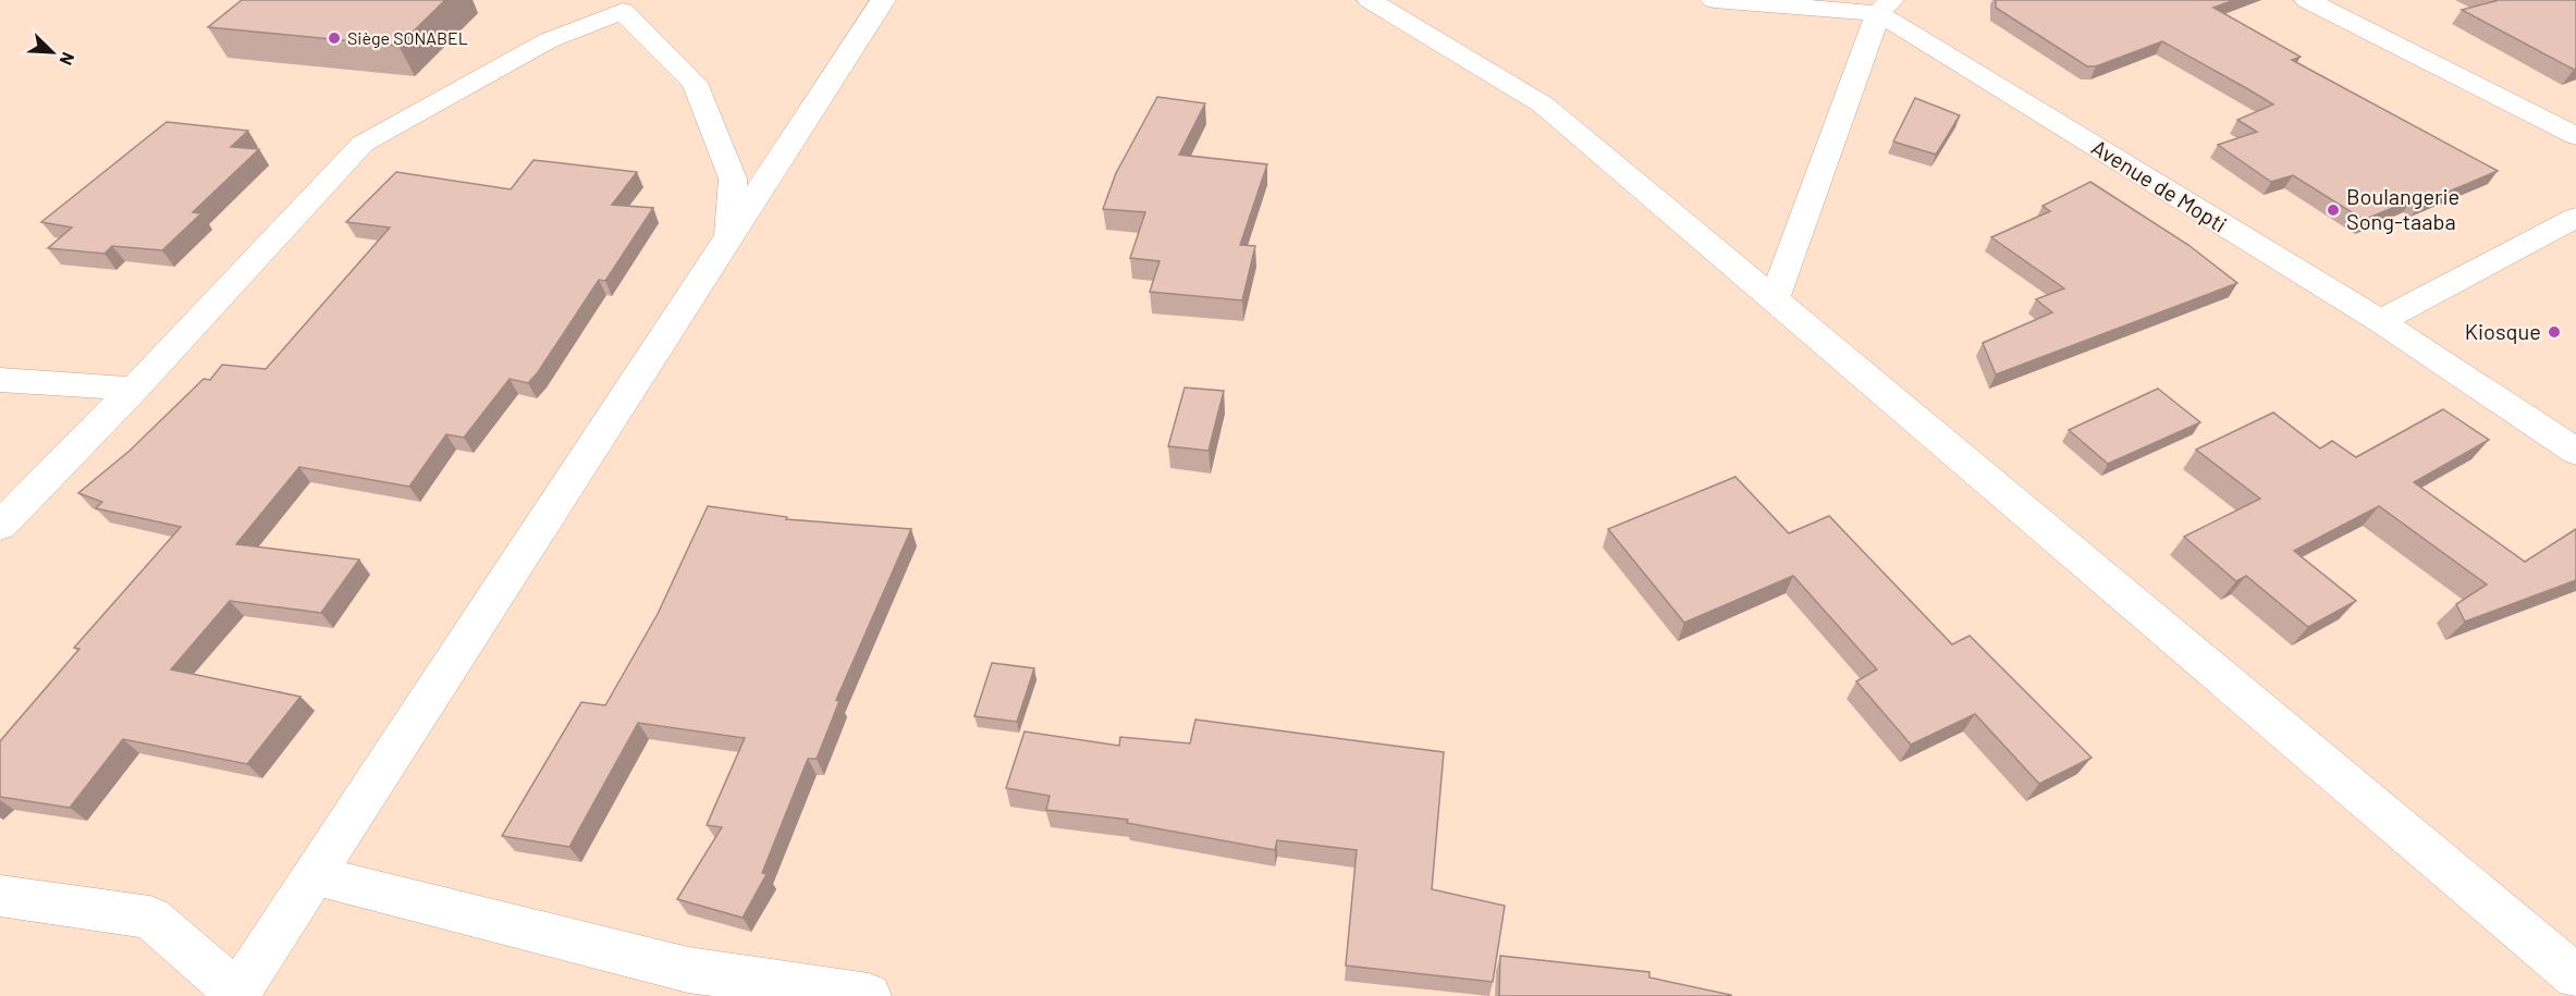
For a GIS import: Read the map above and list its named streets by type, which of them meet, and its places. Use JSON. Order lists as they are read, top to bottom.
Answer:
{
  "streets": {
    "street": ["Avenue de Mopti"]
  },
  "places": ["Siège SONABEL", "Boulangerie Song-taaba", "Kiosque"],
  "north": "bottom right"
}
